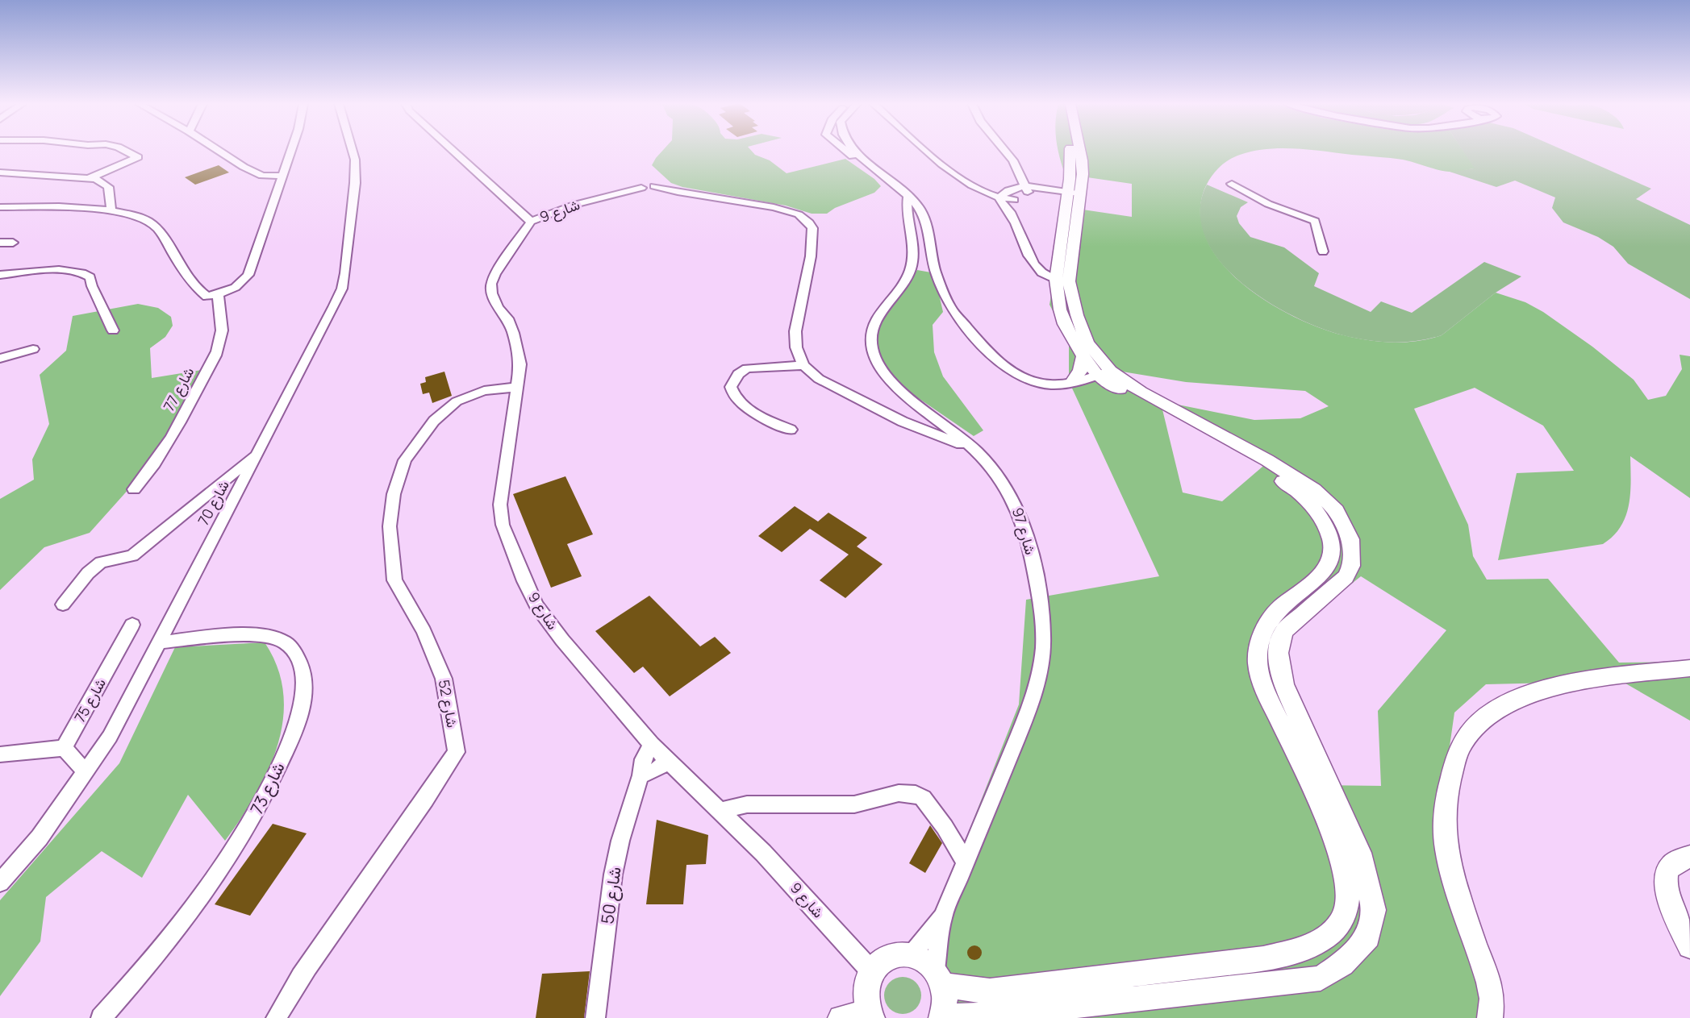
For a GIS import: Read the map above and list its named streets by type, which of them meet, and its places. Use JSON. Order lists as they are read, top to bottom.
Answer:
{
  "streets": {
    "street": [
      "شارع 9",
      "شارع 77",
      "شارع 70",
      "شارع 97",
      "شارع 75",
      "شارع 52",
      "شارع 73",
      "شارع 50"
    ]
  },
  "crossings": [
    ["شارع 9", "شارع 52"],
    ["شارع 9", "شارع 50"],
    ["شارع 70", "شارع 73"]
  ]
}
